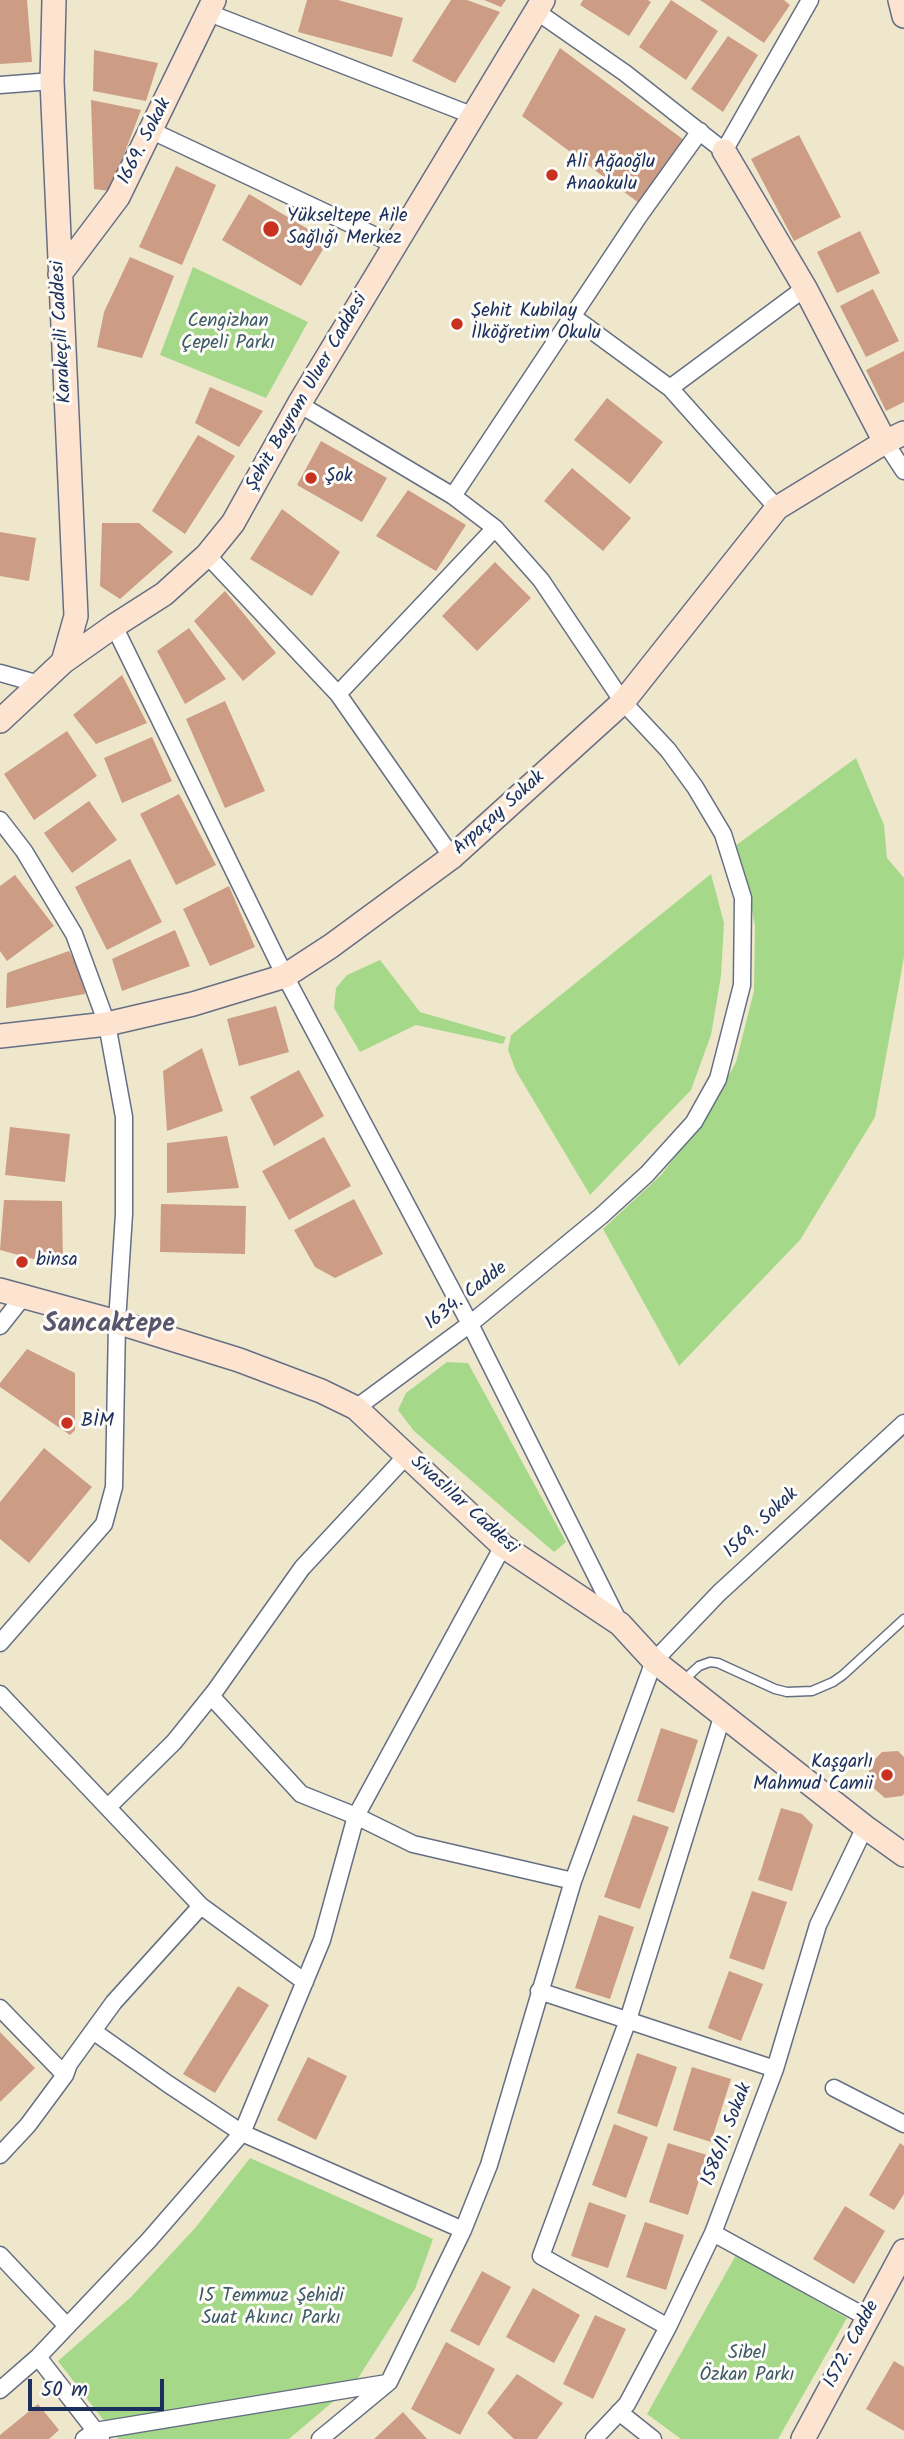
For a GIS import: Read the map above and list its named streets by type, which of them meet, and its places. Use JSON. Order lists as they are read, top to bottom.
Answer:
{
  "streets": {
    "main road": [
      "1669. Sokak",
      "Karakeçili Caddesi",
      "Şehit Bayram Uluer Caddesi",
      "Arpaçay Sokak",
      "Sivaslılar Caddesi",
      "1572. Cadde"
    ],
    "street": ["1634. Cadde", "1569. Sokak", "1586/1. Sokak"]
  },
  "crossings": [
    ["1669. Sokak", "Karakeçili Caddesi"],
    ["Karakeçili Caddesi", "Şehit Bayram Uluer Caddesi"],
    ["Şehit Bayram Uluer Caddesi", "1634. Cadde"],
    ["Arpaçay Sokak", "1634. Cadde"],
    ["1634. Cadde", "Sivaslılar Caddesi"],
    ["Sivaslılar Caddesi", "1569. Sokak"],
    ["Sivaslılar Caddesi", "1586/1. Sokak"]
  ],
  "districts": ["Sancaktepe"],
  "parks": ["Cengizhan Çepeli Parkı", "15 Temmuz Şehidi Suat Akıncı Parkı", "Sibel Özkan Parkı"],
  "places": [
    "Ali Ağaoğlu Anaokulu",
    "Yükseltepe Aile Sağlığı Merkez",
    "Şehit Kubilay İlköğretim Okulu",
    "Şok",
    "binsa",
    "BİM",
    "Kaşgarlı Mahmud Camii"
  ],
  "scale_bar": "50 m"
}
